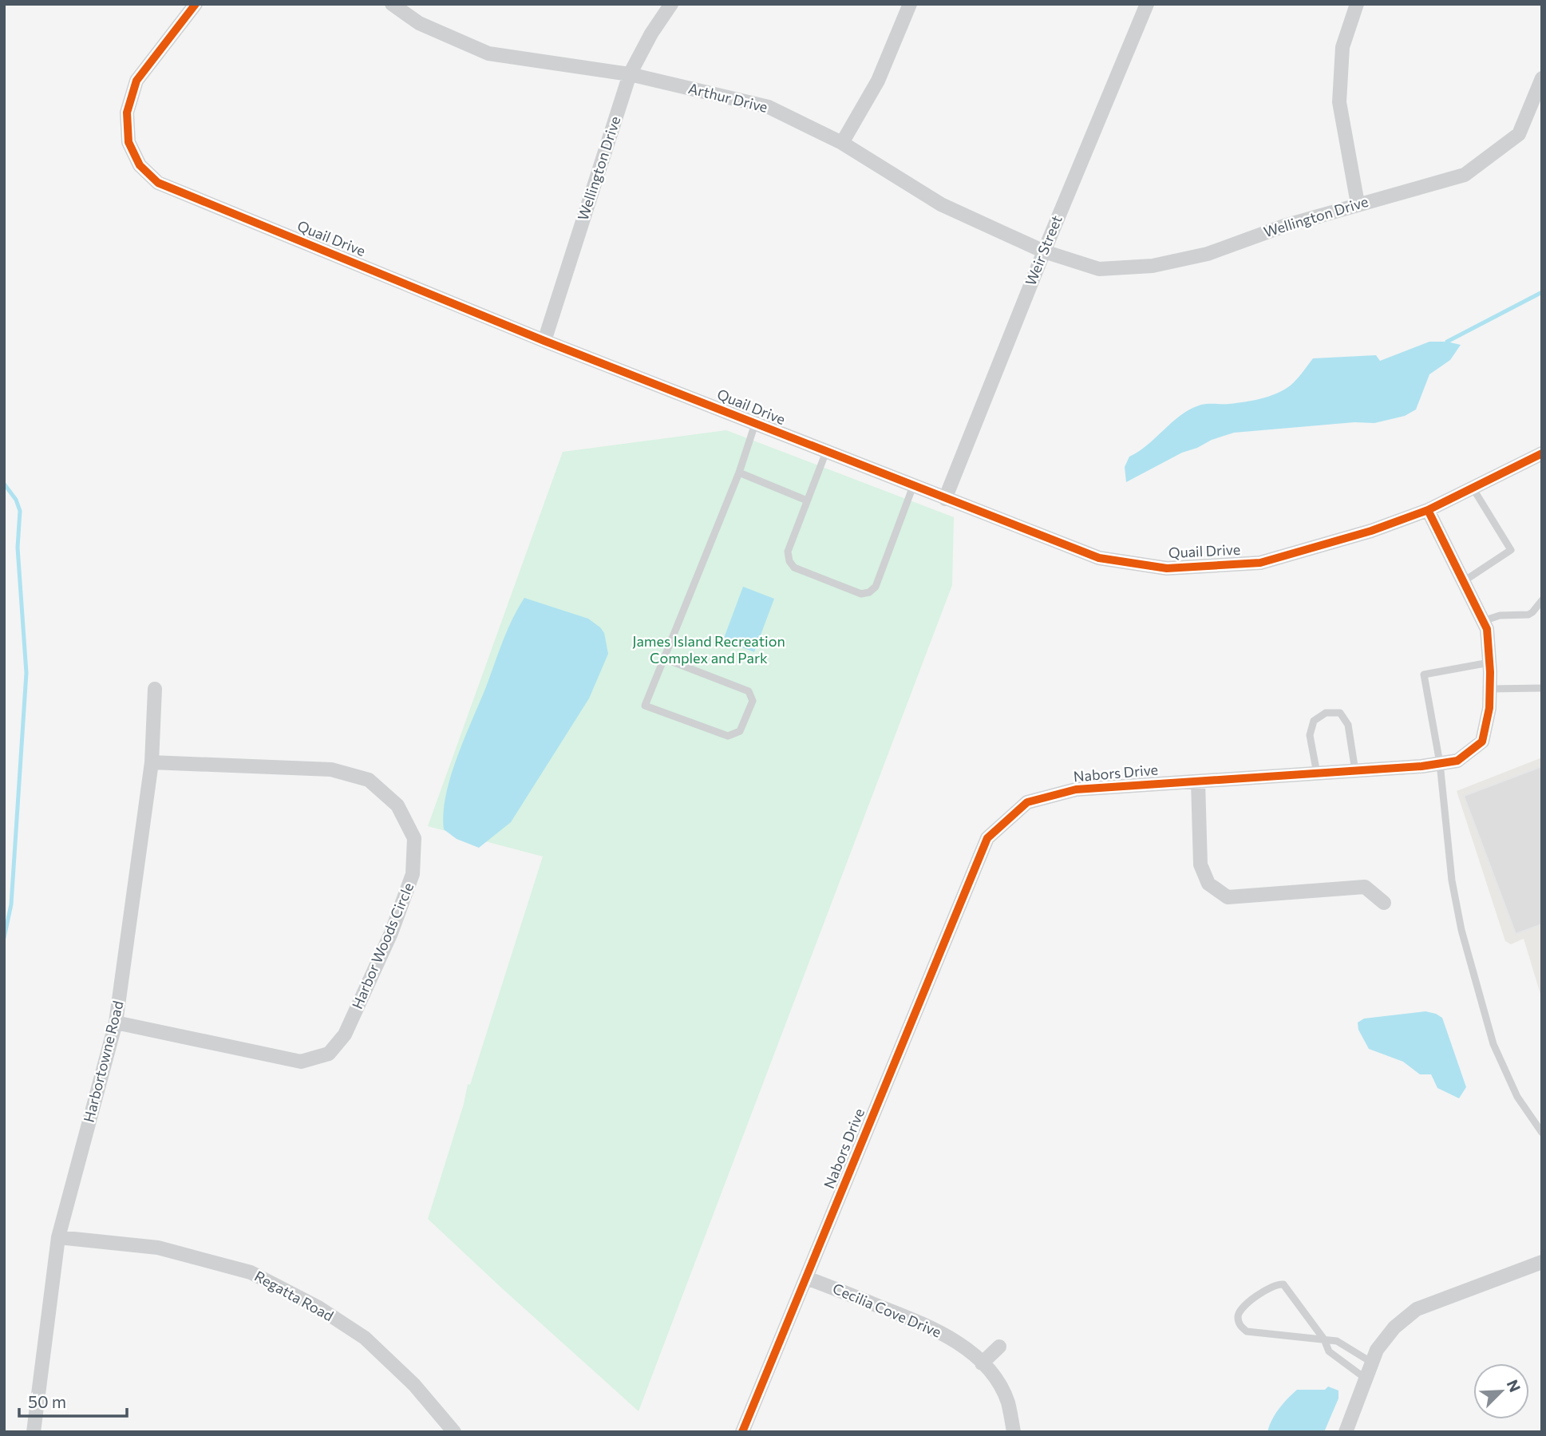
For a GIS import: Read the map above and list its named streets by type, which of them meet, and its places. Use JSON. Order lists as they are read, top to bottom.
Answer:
{
  "streets": {
    "street": [
      "Arthur Drive",
      "Wellington Drive",
      "Quail Drive",
      "Weir Street",
      "Nabors Drive",
      "Harbor Woods Circle",
      "Harbortowne Road",
      "Regatta Road",
      "Cecilia Cove Drive"
    ]
  },
  "crossings": [
    ["Arthur Drive", "Wellington Drive"],
    ["Arthur Drive", "Weir Street"],
    ["Wellington Drive", "Quail Drive"],
    ["Wellington Drive", "Weir Street"],
    ["Quail Drive", "Weir Street"],
    ["Quail Drive", "Nabors Drive"],
    ["Nabors Drive", "Cecilia Cove Drive"],
    ["Harbor Woods Circle", "Harbortowne Road"],
    ["Harbortowne Road", "Regatta Road"]
  ],
  "parks": ["James Island Recreation Complex and Park"],
  "scale_bar": "50 m",
  "north": "top right"
}
